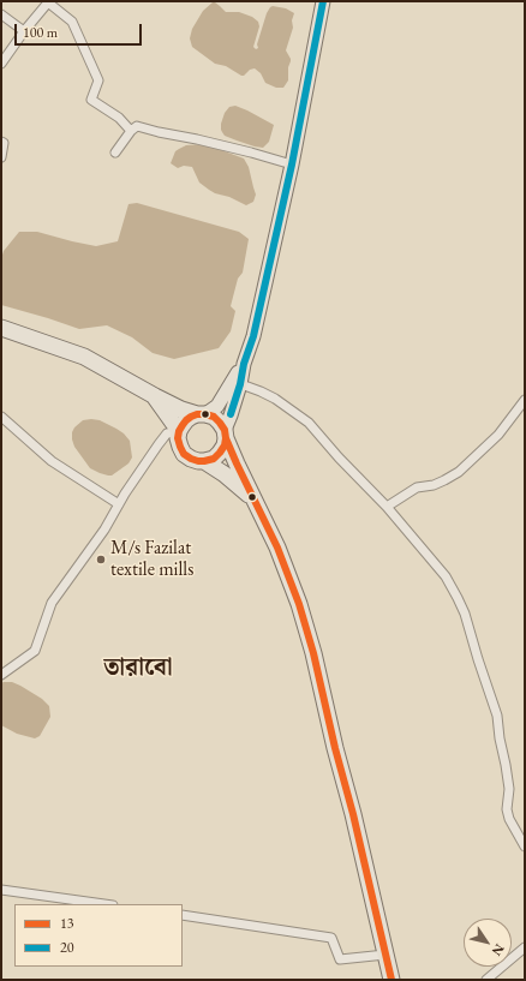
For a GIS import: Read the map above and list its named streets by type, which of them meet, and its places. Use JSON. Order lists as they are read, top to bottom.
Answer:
{
  "districts": ["তারাবো"],
  "places": ["M/s Fazilat textile mills"],
  "lines": ["transit line 20", "transit line 13"],
  "legend": ["13", "20"],
  "scale_bar": "100 m",
  "north": "bottom right"
}
